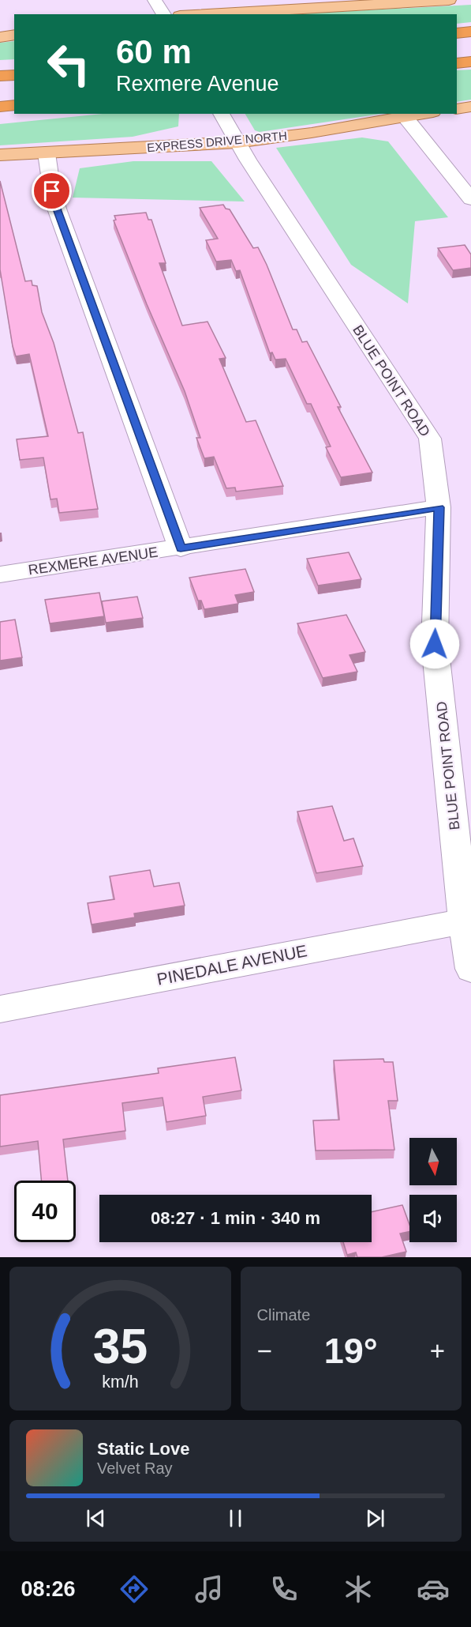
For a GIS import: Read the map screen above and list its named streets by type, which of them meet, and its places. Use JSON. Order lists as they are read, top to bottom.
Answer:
{
  "streets": {
    "main road": ["EXPRESS DRIVE NORTH"],
    "street": ["BLUE POINT ROAD", "REXMERE AVENUE", "PINEDALE AVENUE"]
  },
  "crossings": [
    ["EXPRESS DRIVE NORTH", "BLUE POINT ROAD"],
    ["BLUE POINT ROAD", "REXMERE AVENUE"],
    ["BLUE POINT ROAD", "PINEDALE AVENUE"]
  ],
  "north": "bottom",
  "page": {
    "turn": ["60 m", "Rexmere Avenue"],
    "limit": "40",
    "trip": "08:27 · 1 min · 340 m",
    "tile": "Climate",
    "heat": ["−", "19°", "+"],
    "song": ["Static Love", "Velvet Ray"],
    "tabs": "08:26",
    "gauge": ["35", "km/h"]
  }
}
